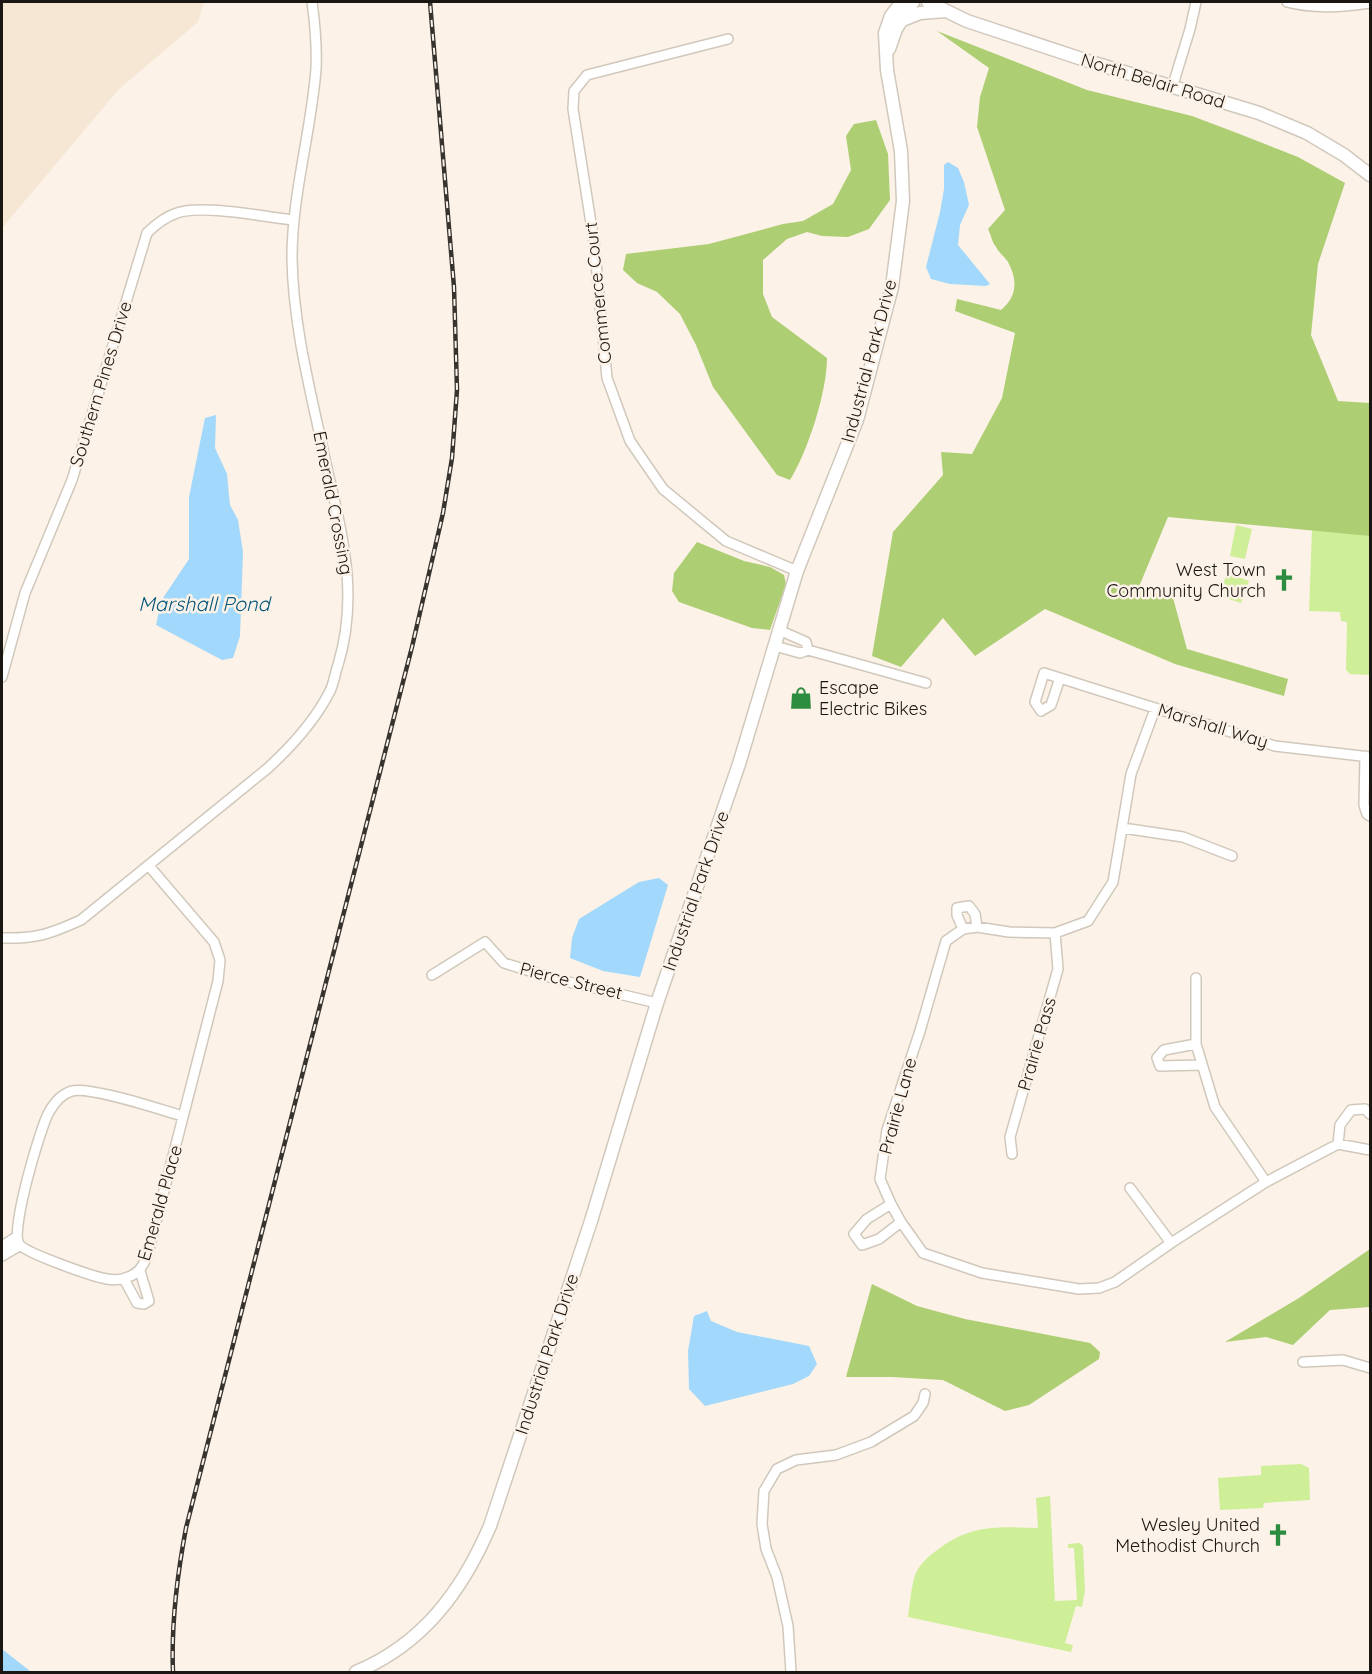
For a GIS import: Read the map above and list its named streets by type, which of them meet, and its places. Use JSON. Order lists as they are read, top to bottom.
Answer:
{
  "streets": {
    "street": [
      "North Belair Road",
      "Commerce Court",
      "Industrial Park Drive",
      "Southern Pines Drive",
      "Emerald Crossing",
      "Marshall Way",
      "Pierce Street",
      "Prairie Pass",
      "Prairie Lane",
      "Emerald Place"
    ]
  },
  "crossings": [
    ["Commerce Court", "Industrial Park Drive"],
    ["Industrial Park Drive", "Pierce Street"],
    ["Southern Pines Drive", "Emerald Crossing"],
    ["Emerald Crossing", "Emerald Place"]
  ],
  "water": ["Marshall Pond"],
  "places": {
    "church": ["West Town Community Church", "Wesley United Methodist Church"],
    "shop": ["Escape Electric Bikes"]
  }
}
